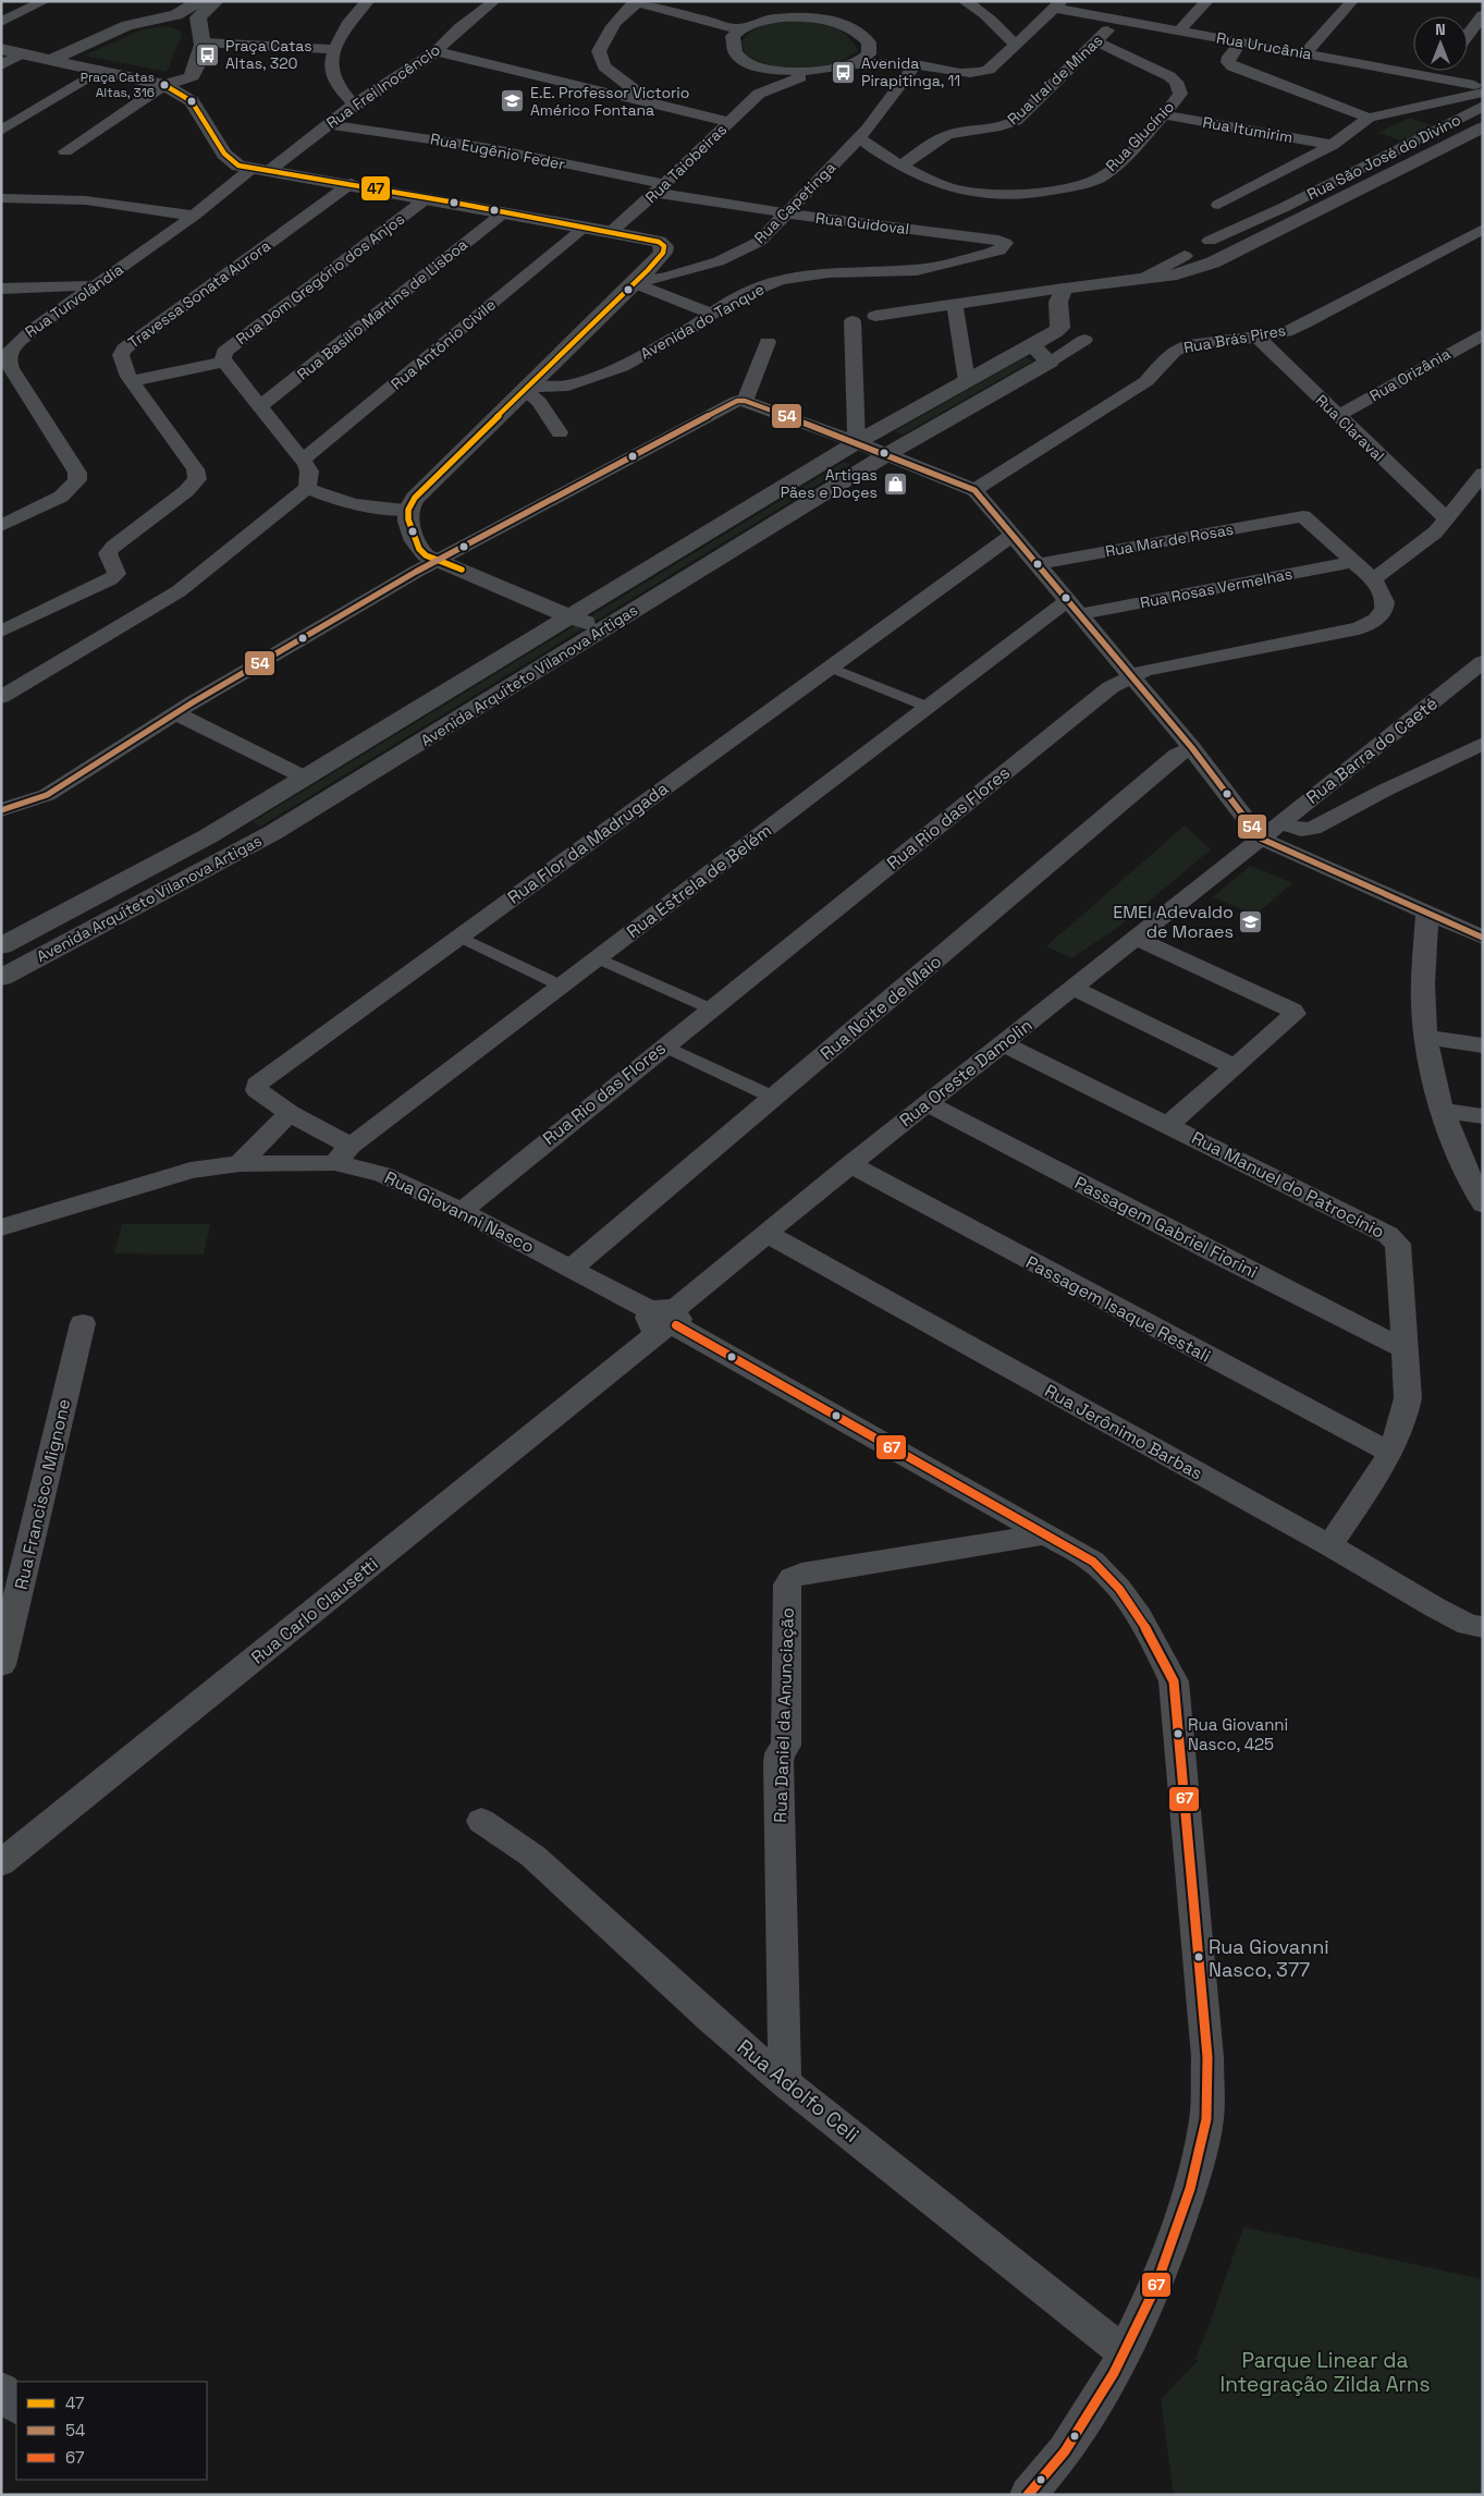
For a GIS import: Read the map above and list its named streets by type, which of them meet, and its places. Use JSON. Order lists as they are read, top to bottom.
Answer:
{
  "streets": {
    "main road": ["Rua São José do Divino", "Avenida Arquiteto Vilanova Artigas"],
    "street": [
      "Rua Urucânia",
      "Rua Iraí de Minas",
      "Rua Frei Inocêncio",
      "Rua Itumirim",
      "Rua Glucínio",
      "Rua Eugênio Feder",
      "Rua Taiobeiras",
      "Rua Capetinga",
      "Rua Guidoval",
      "Rua Dom Gregório dos Anjos",
      "Travessa Sonata Aurora",
      "Rua Turvolândia",
      "Rua Basílio Martins de Lisboa",
      "Avenida do Tanque",
      "Rua Brás Pires",
      "Rua Antônio Civile",
      "Rua Orizânia",
      "Rua Claraval",
      "Rua Mar de Rosas",
      "Rua Rosas Vermelhas",
      "Rua Barra do Caeté",
      "Rua Rio das Flores",
      "Rua Flor da Madrugada",
      "Rua Estrela de Belém",
      "Rua Noite de Maio",
      "Rua Oreste Damolin",
      "Rua Manuel do Patrocínio",
      "Rua Giovanni Nasco",
      "Passagem Gabriel Fiorini",
      "Passagem Isaque Restali",
      "Rua Jerônimo Barbas",
      "Rua Francisco Mignone",
      "Rua Carlo Clausetti",
      "Rua Daniel da Anunciação",
      "Rua Adolfo Celi"
    ]
  },
  "crossings": [
    ["Rua Urucânia", "Rua Iraí de Minas"],
    ["Rua Urucânia", "Rua São José do Divino"],
    ["Rua Iraí de Minas", "Rua Glucínio"],
    ["Rua Frei Inocêncio", "Rua Eugênio Feder"],
    ["Rua Frei Inocêncio", "Rua Turvolândia"],
    ["Rua Itumirim", "Rua Glucínio"],
    ["Rua Glucínio", "Rua Capetinga"],
    ["Rua Eugênio Feder", "Rua Taiobeiras"],
    ["Rua Eugênio Feder", "Rua Guidoval"],
    ["Rua São José do Divino", "Avenida Arquiteto Vilanova Artigas"],
    ["Rua Taiobeiras", "Rua Guidoval"],
    ["Rua Capetinga", "Rua Guidoval"],
    ["Rua Guidoval", "Avenida do Tanque"],
    ["Rua Dom Gregório dos Anjos", "Rua Basílio Martins de Lisboa"],
    ["Rua Dom Gregório dos Anjos", "Rua Antônio Civile"],
    ["Rua Brás Pires", "Rua Claraval"],
    ["Rua Orizânia", "Rua Claraval"],
    ["Rua Mar de Rosas", "Rua Rio das Flores"],
    ["Rua Rosas Vermelhas", "Rua Rio das Flores"],
    ["Rua Rosas Vermelhas", "Rua Estrela de Belém"],
    ["Rua Barra do Caeté", "Rua Oreste Damolin"],
    ["Rua Rio das Flores", "Rua Giovanni Nasco"],
    ["Rua Flor da Madrugada", "Rua Estrela de Belém"],
    ["Rua Flor da Madrugada", "Rua Giovanni Nasco"],
    ["Rua Estrela de Belém", "Rua Giovanni Nasco"],
    ["Rua Noite de Maio", "Rua Giovanni Nasco"],
    ["Rua Oreste Damolin", "Rua Manuel do Patrocínio"],
    ["Rua Oreste Damolin", "Rua Giovanni Nasco"],
    ["Rua Oreste Damolin", "Passagem Gabriel Fiorini"],
    ["Rua Oreste Damolin", "Passagem Isaque Restali"],
    ["Rua Oreste Damolin", "Rua Jerônimo Barbas"],
    ["Rua Oreste Damolin", "Rua Carlo Clausetti"],
    ["Rua Manuel do Patrocínio", "Passagem Gabriel Fiorini"],
    ["Rua Manuel do Patrocínio", "Passagem Isaque Restali"],
    ["Rua Manuel do Patrocínio", "Rua Jerônimo Barbas"],
    ["Rua Giovanni Nasco", "Rua Carlo Clausetti"],
    ["Rua Giovanni Nasco", "Rua Daniel da Anunciação"],
    ["Rua Giovanni Nasco", "Rua Adolfo Celi"],
    ["Rua Daniel da Anunciação", "Rua Adolfo Celi"]
  ],
  "parks": ["Parque Linear da Integração Zilda Arns"],
  "places": {
    "bus stop": ["Praça Catas Altas, 320", "Avenida Pirapitinga, 11"],
    "other": ["Praça Catas Altas, 316", "Rua Giovanni Nasco, 425", "Rua Giovanni Nasco, 377"],
    "school or university": ["E.E. Professor Victorio Américo Fontana", "EMEI Adevaldo de Moraes"],
    "shop": ["Artigas Pães e Doçes"]
  },
  "lines": ["transit line 47", "transit line 54", "transit line 67"],
  "legend": ["47", "54", "67"],
  "north": "top"
}
